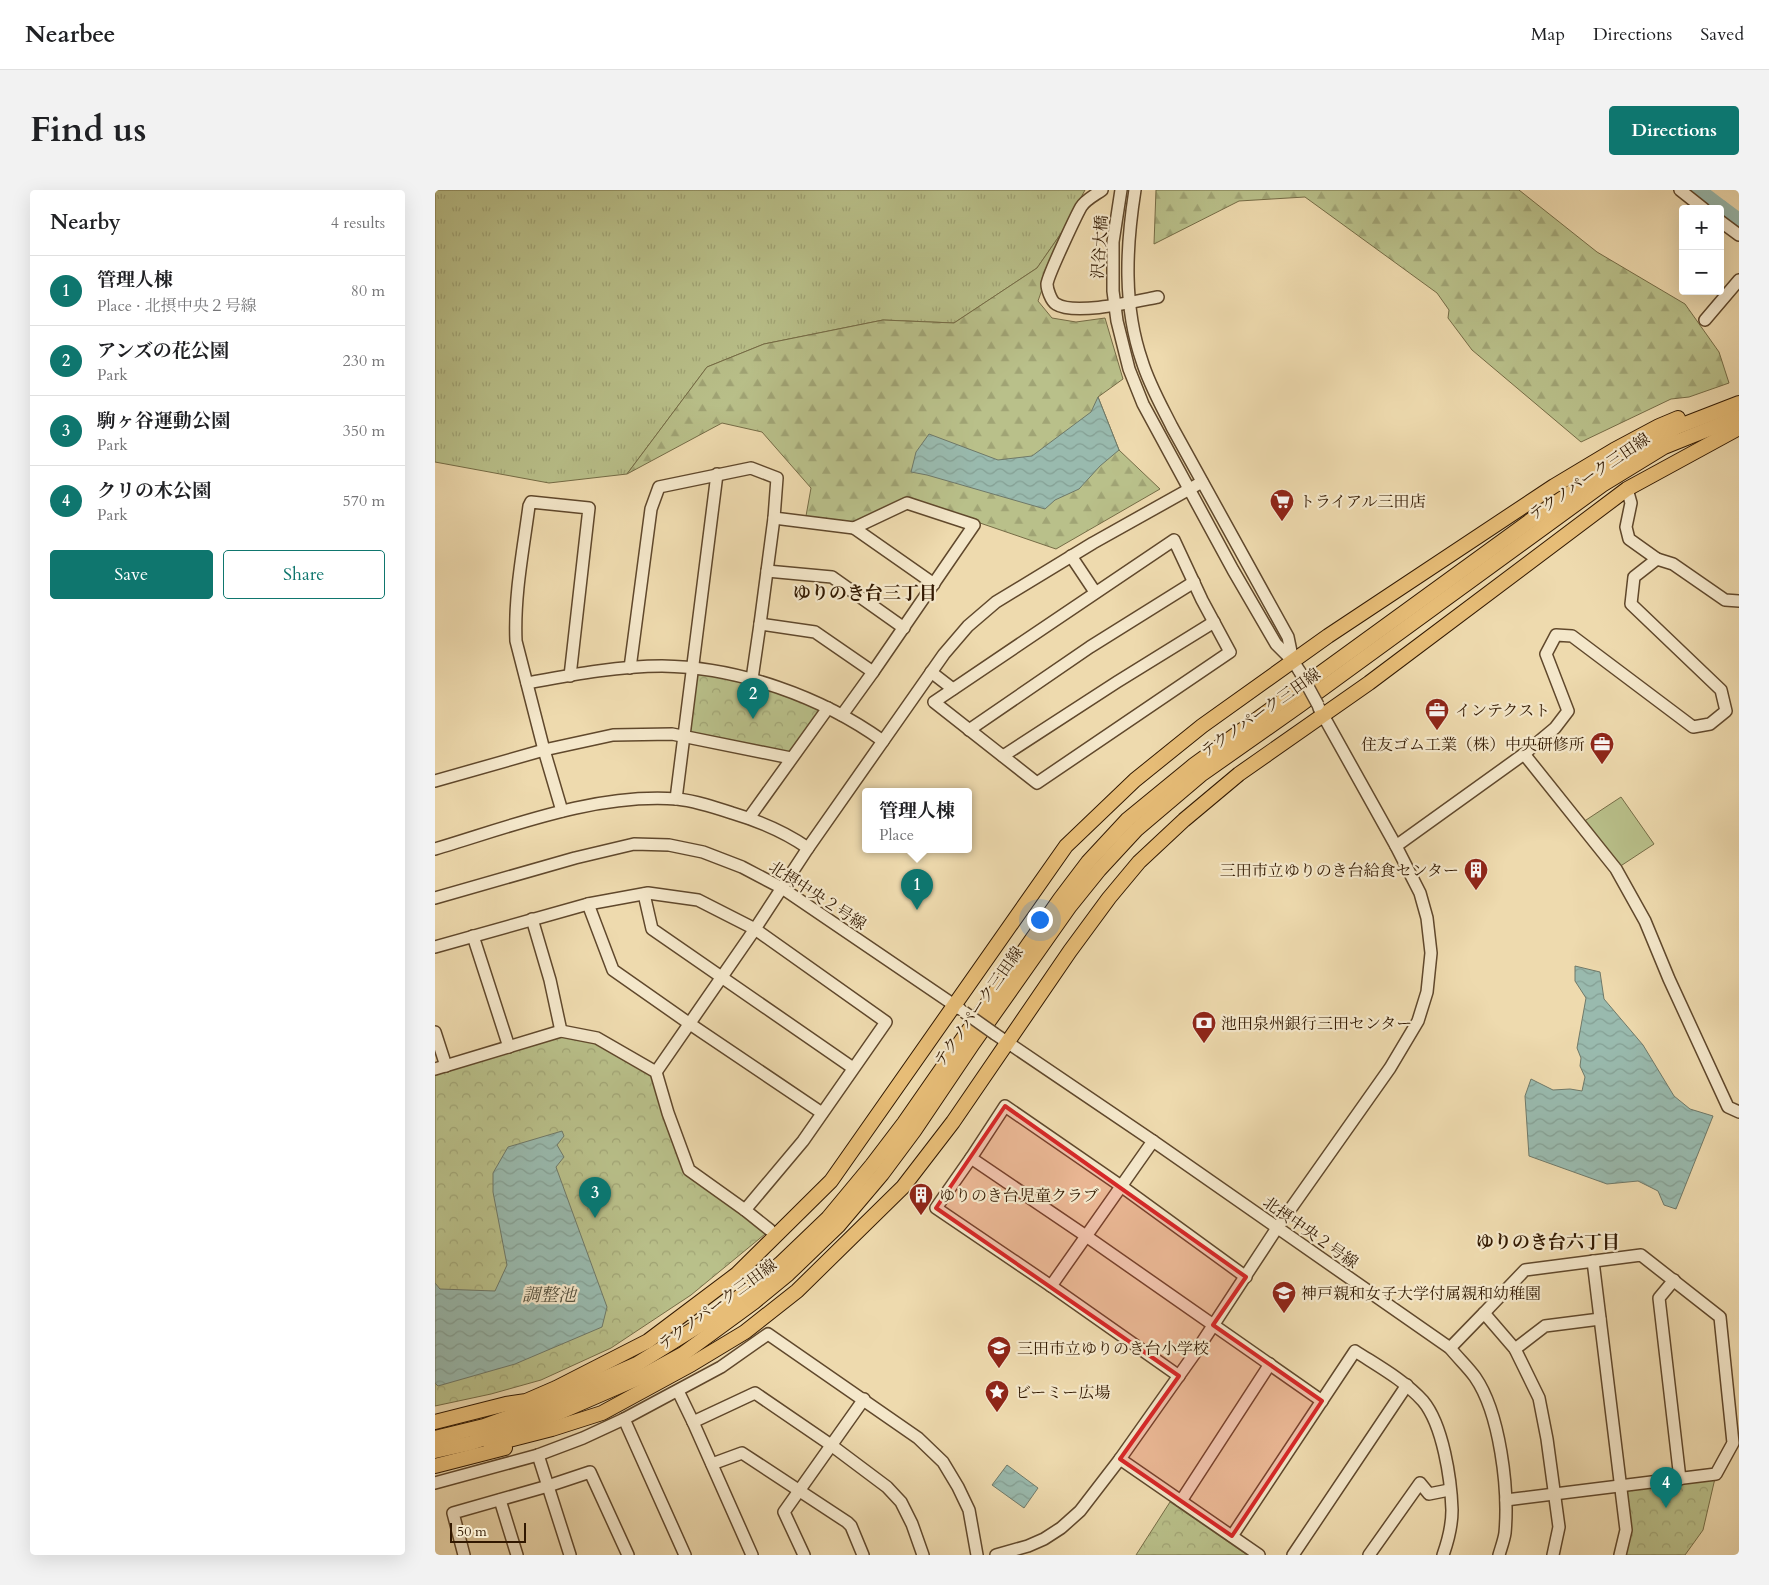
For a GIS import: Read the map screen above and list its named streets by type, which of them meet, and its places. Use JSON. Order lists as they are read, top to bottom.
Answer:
{
  "streets": {
    "main road": ["テクノパーク三田線"],
    "street": ["沢谷大橋", "北摂中央２号線"]
  },
  "districts": ["ゆりのき台三丁目", "ゆりのき台六丁目"],
  "water": ["調整池"],
  "places": {
    "supermarket": ["トライアル三田店"],
    "office": ["インテクスト", "住友ゴム工業（株）中央研修所"],
    "building": ["三田市立ゆりのき台給食センター", "ゆりのき台児童クラブ"],
    "bank": ["池田泉州銀行三田センター"],
    "school or university": ["神戸親和女子大学付属親和幼稚園", "三田市立ゆりのき台小学校"],
    "place": ["ビーミー広場"]
  },
  "scale_bar": "50 m",
  "page": {
    "header": "Nearbee",
    "nav": ["Map", "Directions", "Saved"],
    "title": "Find us",
    "buttons": [
      "Directions",
      ["Save", "Share"]
    ],
    "heading": ["Nearby", "4 results"],
    "map_buttons": ["+", "−"],
    "list": [
      {
        "mark": "1",
        "name": "管理人棟",
        "note": "Place · 北摂中央２号線",
        "value": "80 m"
      },
      {
        "mark": "2",
        "name": "アンズの花公園",
        "note": "Park",
        "value": "230 m"
      },
      {
        "mark": "3",
        "name": "駒ヶ谷運動公園",
        "note": "Park",
        "value": "350 m"
      },
      {
        "mark": "4",
        "name": "クリの木公園",
        "note": "Park",
        "value": "570 m"
      }
    ],
    "pins": [
      "2",
      "1",
      "3",
      "4"
    ],
    "popup": ["管理人棟", "Place"],
    "scale": "50 m"
  }
}
